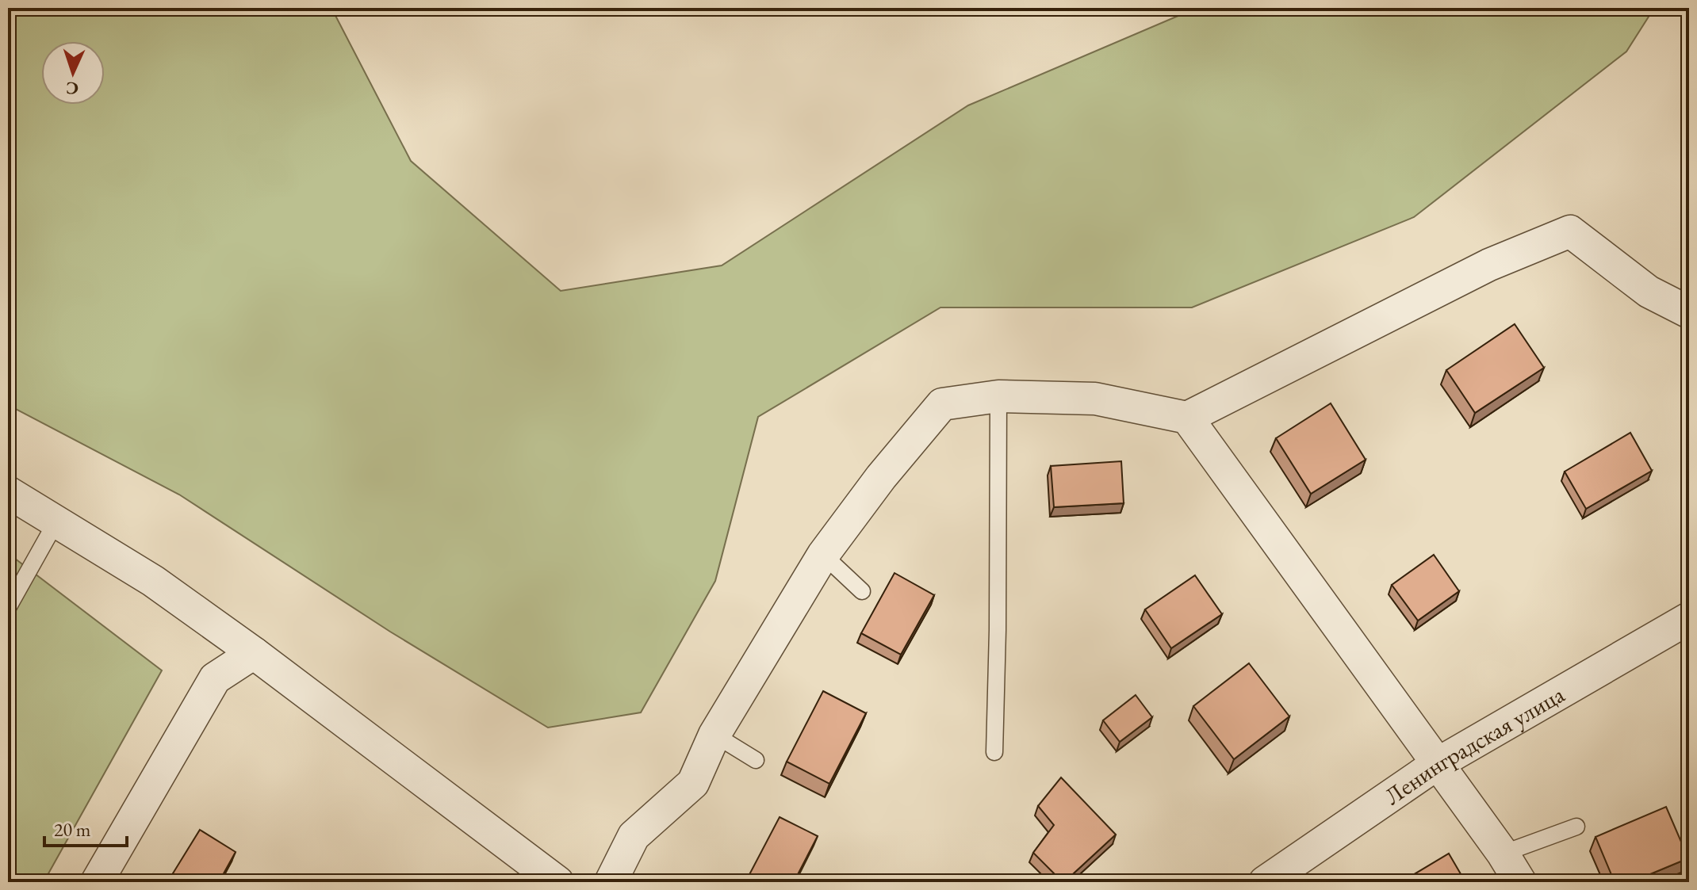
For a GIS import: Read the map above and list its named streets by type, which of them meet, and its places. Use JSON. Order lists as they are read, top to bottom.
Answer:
{
  "streets": {
    "street": ["Ленинградская улица"]
  },
  "scale_bar": "20 m",
  "north": "bottom"
}
